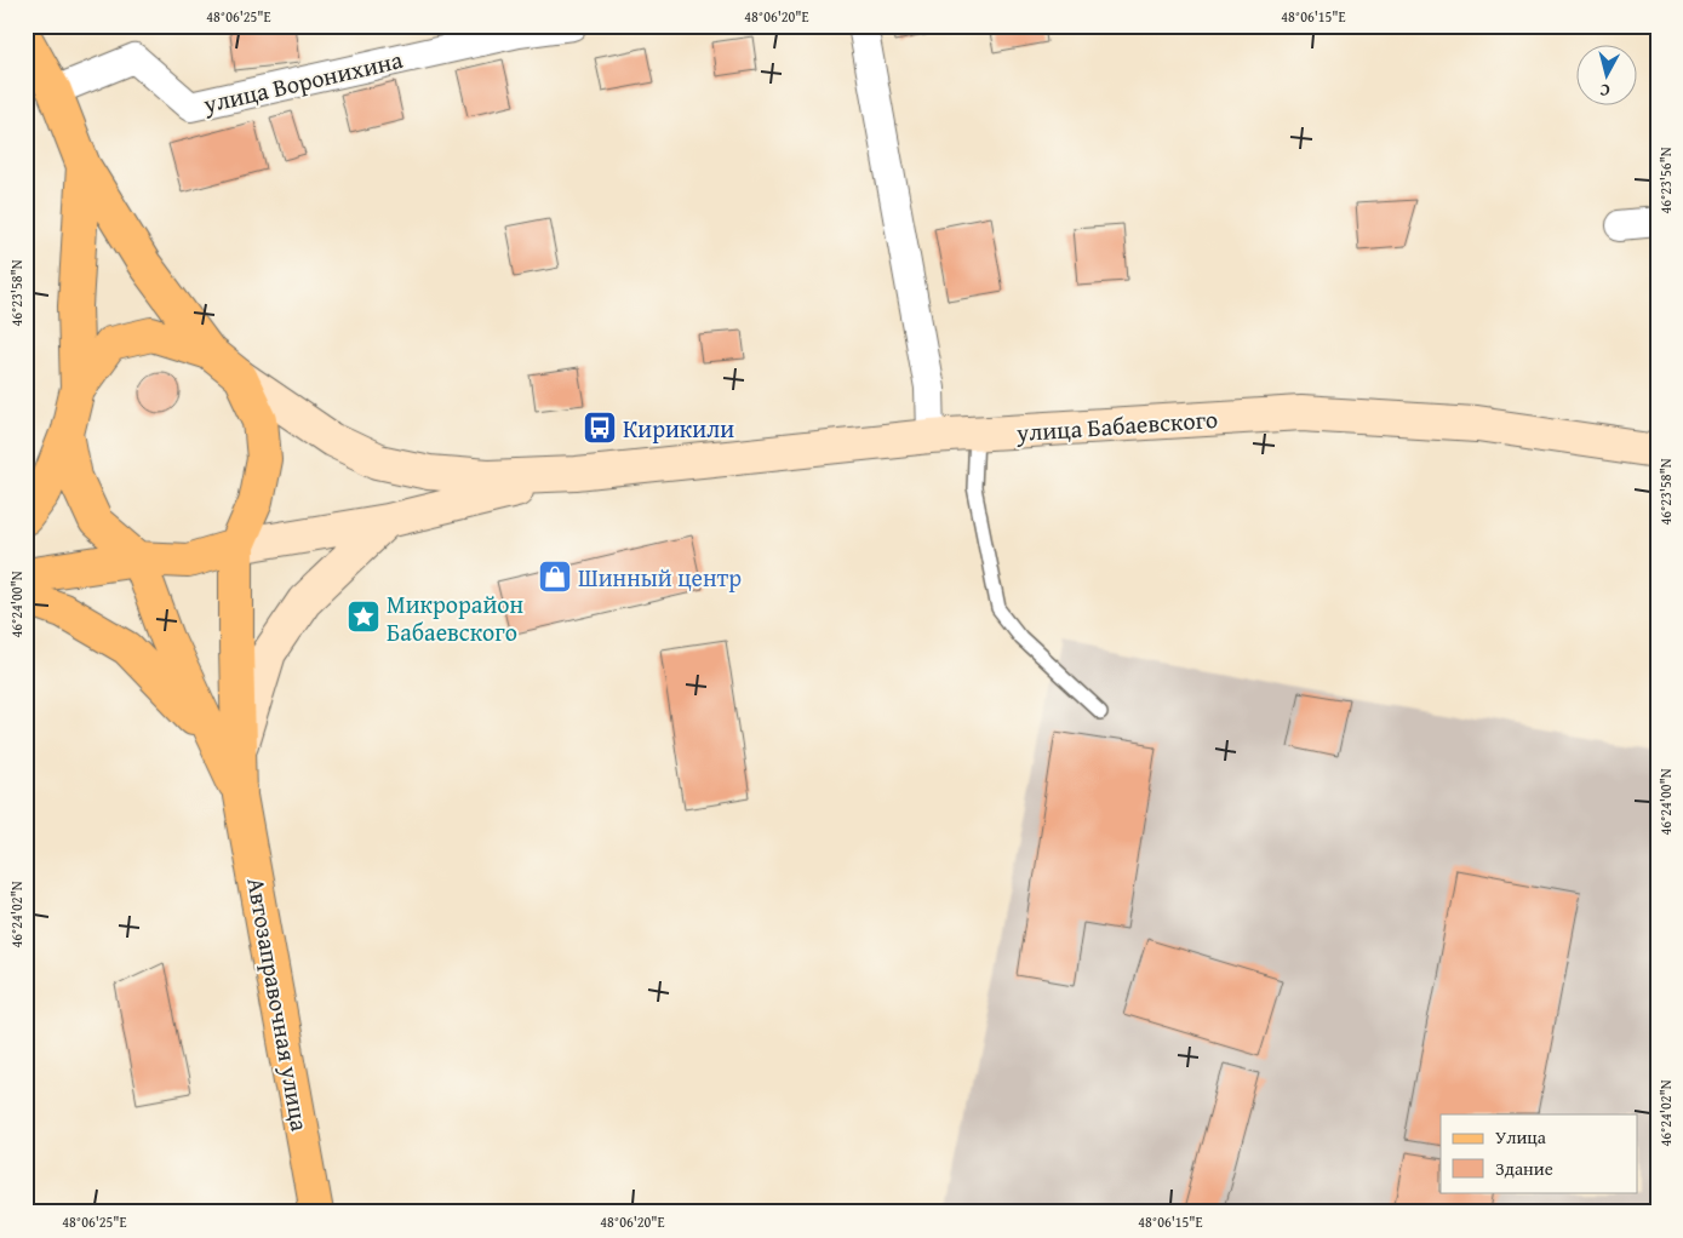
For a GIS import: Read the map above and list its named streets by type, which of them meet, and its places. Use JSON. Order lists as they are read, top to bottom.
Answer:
{
  "streets": {
    "main road": ["улица Бабаевского", "Автозаправочная улица"],
    "street": ["улица Воронихина"]
  },
  "places": {
    "bus stop": ["Кирикили"],
    "shop": ["Шинный центр"],
    "place": ["Микрорайон Бабаевского"]
  },
  "legend": ["Улица", "Здание"],
  "north": "bottom",
  "coordinates": [
    "48°06'25\"E",
    "48°06'20\"E",
    "48°06'15\"E",
    "46°23'56\"N",
    "46°23'58\"N",
    "46°24'00\"N",
    "46°24'02\"N"
  ]
}
